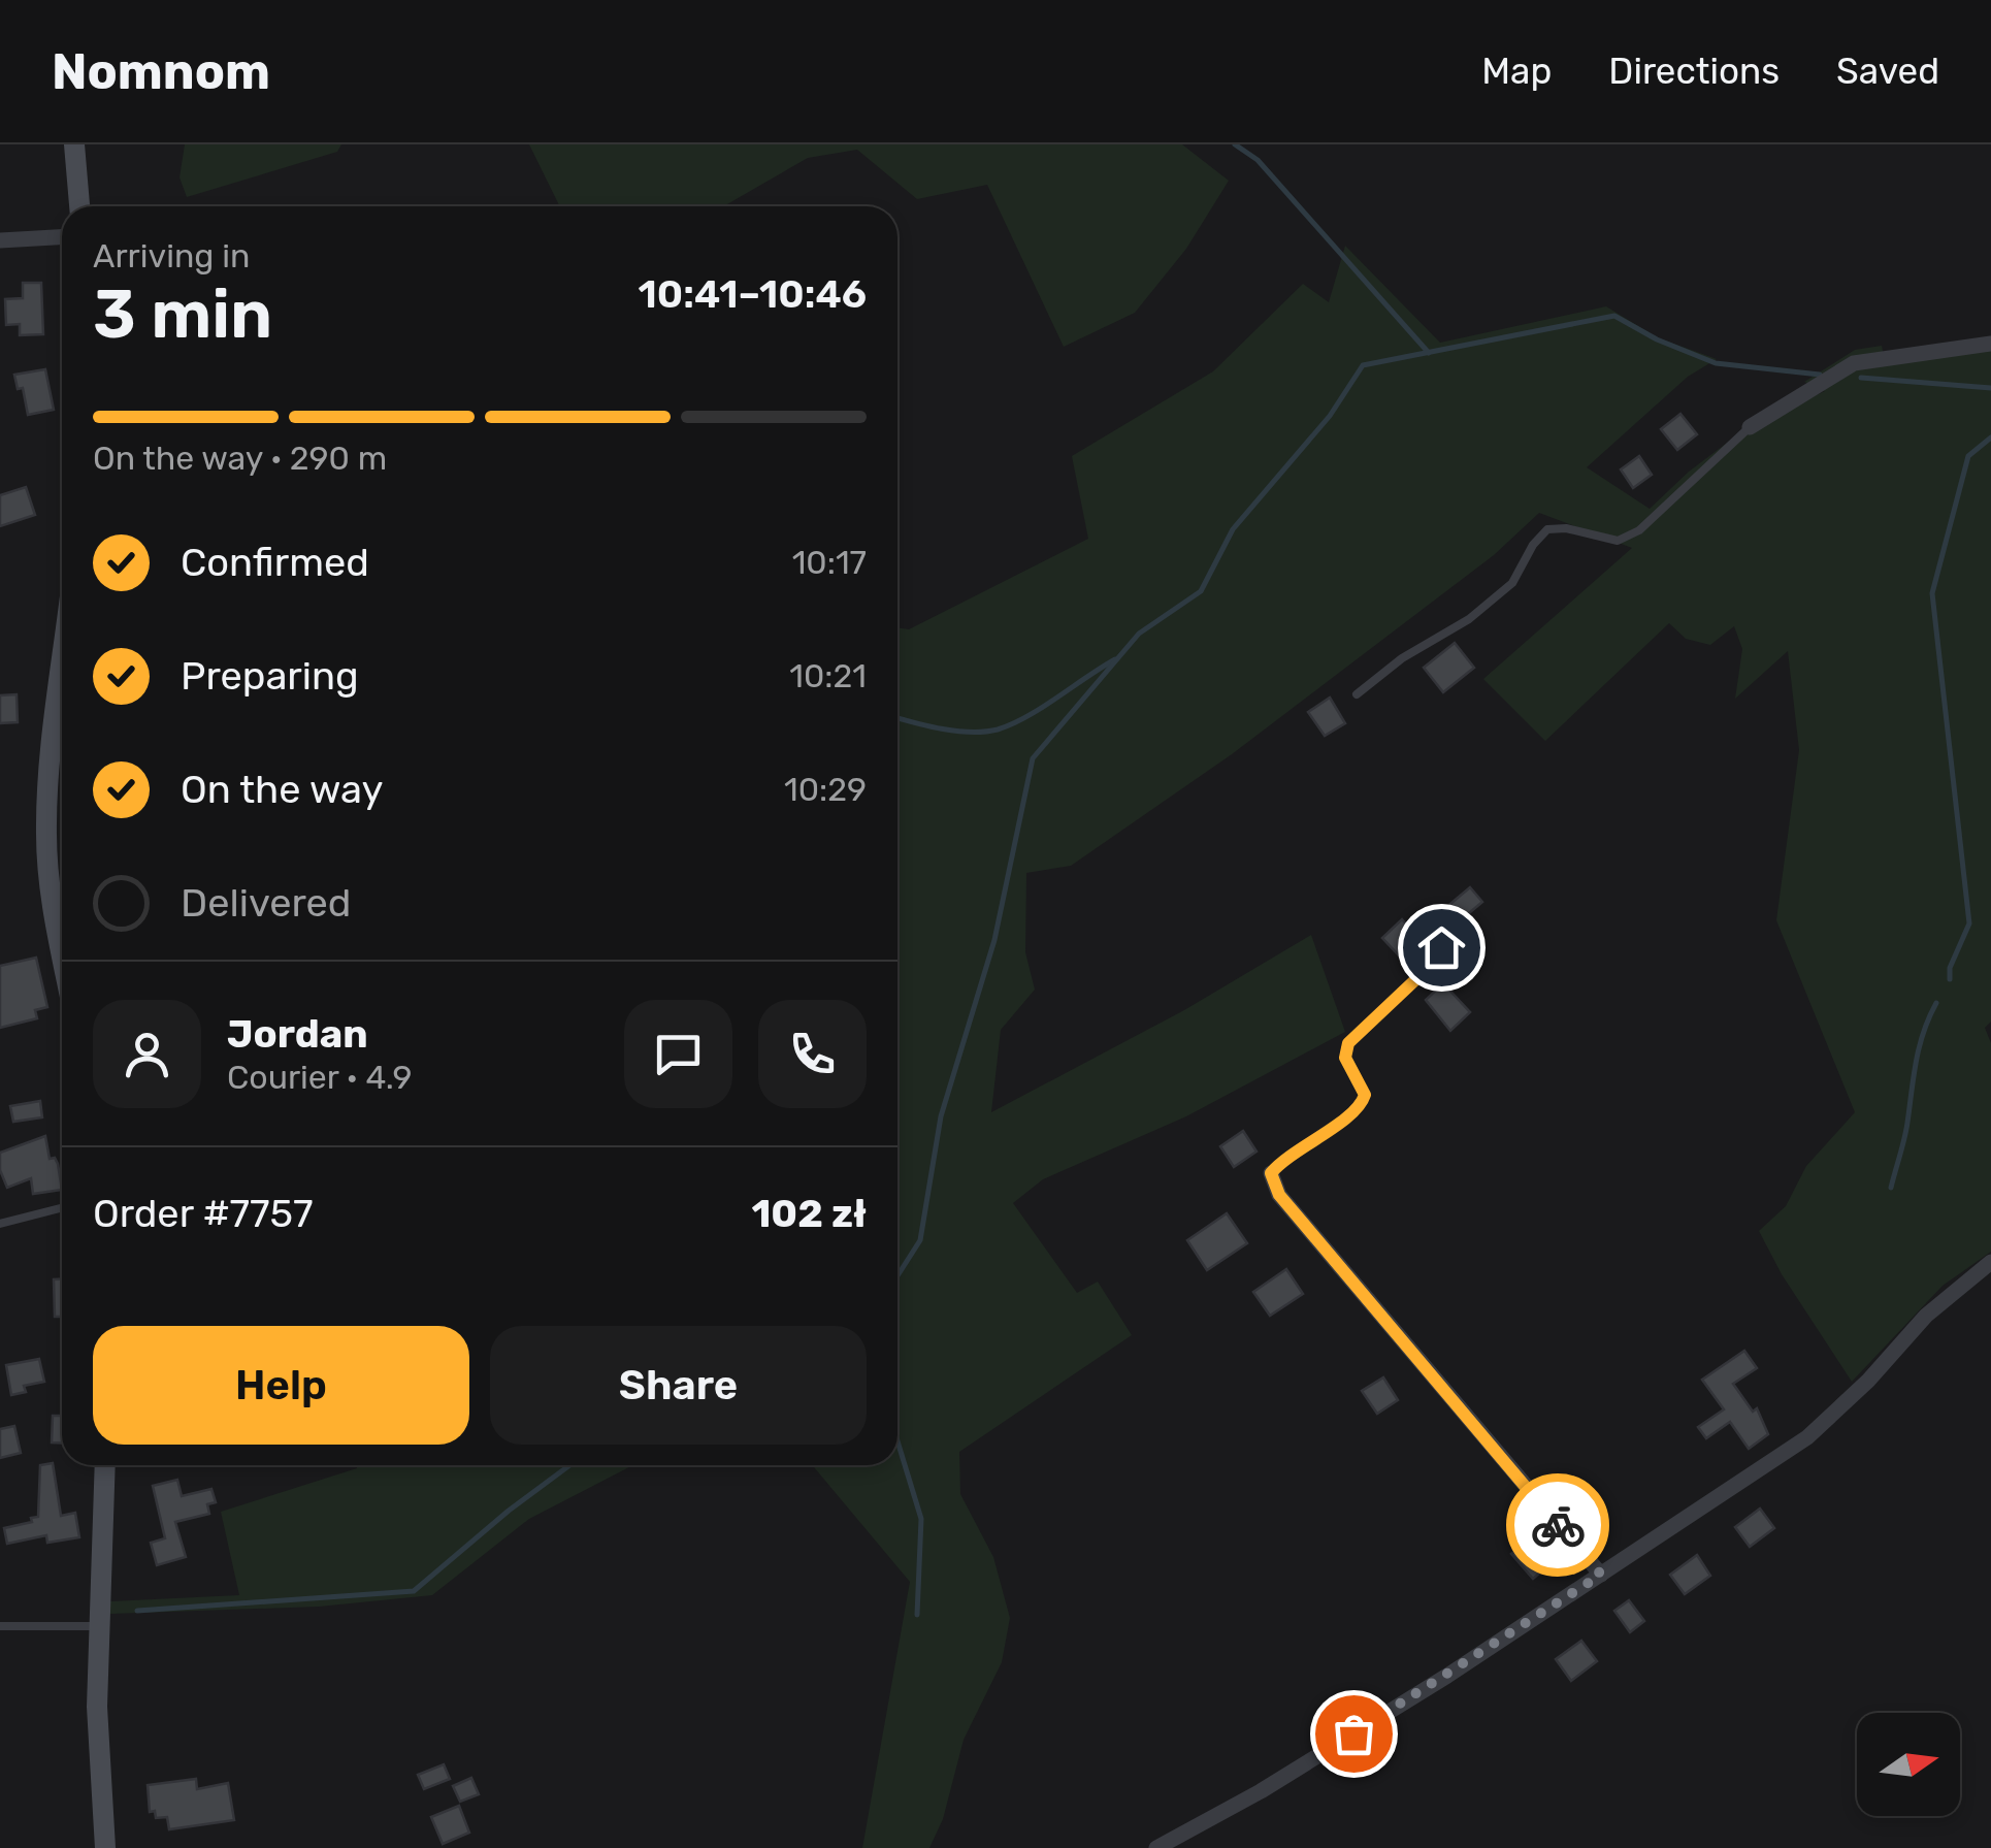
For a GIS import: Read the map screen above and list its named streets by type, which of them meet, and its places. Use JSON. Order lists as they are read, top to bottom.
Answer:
{
  "north": "right",
  "page": {
    "header": "Nomnom",
    "nav": ["Map", "Directions", "Saved"],
    "heading": ["3 min", "Arriving in", "10:41–10:46"],
    "panel": [
      "Jordan",
      "Courier · 4.9",
      "Order #7757",
      "102 zł"
    ],
    "bar": "On the way · 290 m",
    "list": [
      ["Confirmed", "10:17"],
      ["Preparing", "10:21"],
      ["On the way", "10:29"],
      "Delivered"
    ],
    "buttons": ["Help", "Share"]
  }
}
